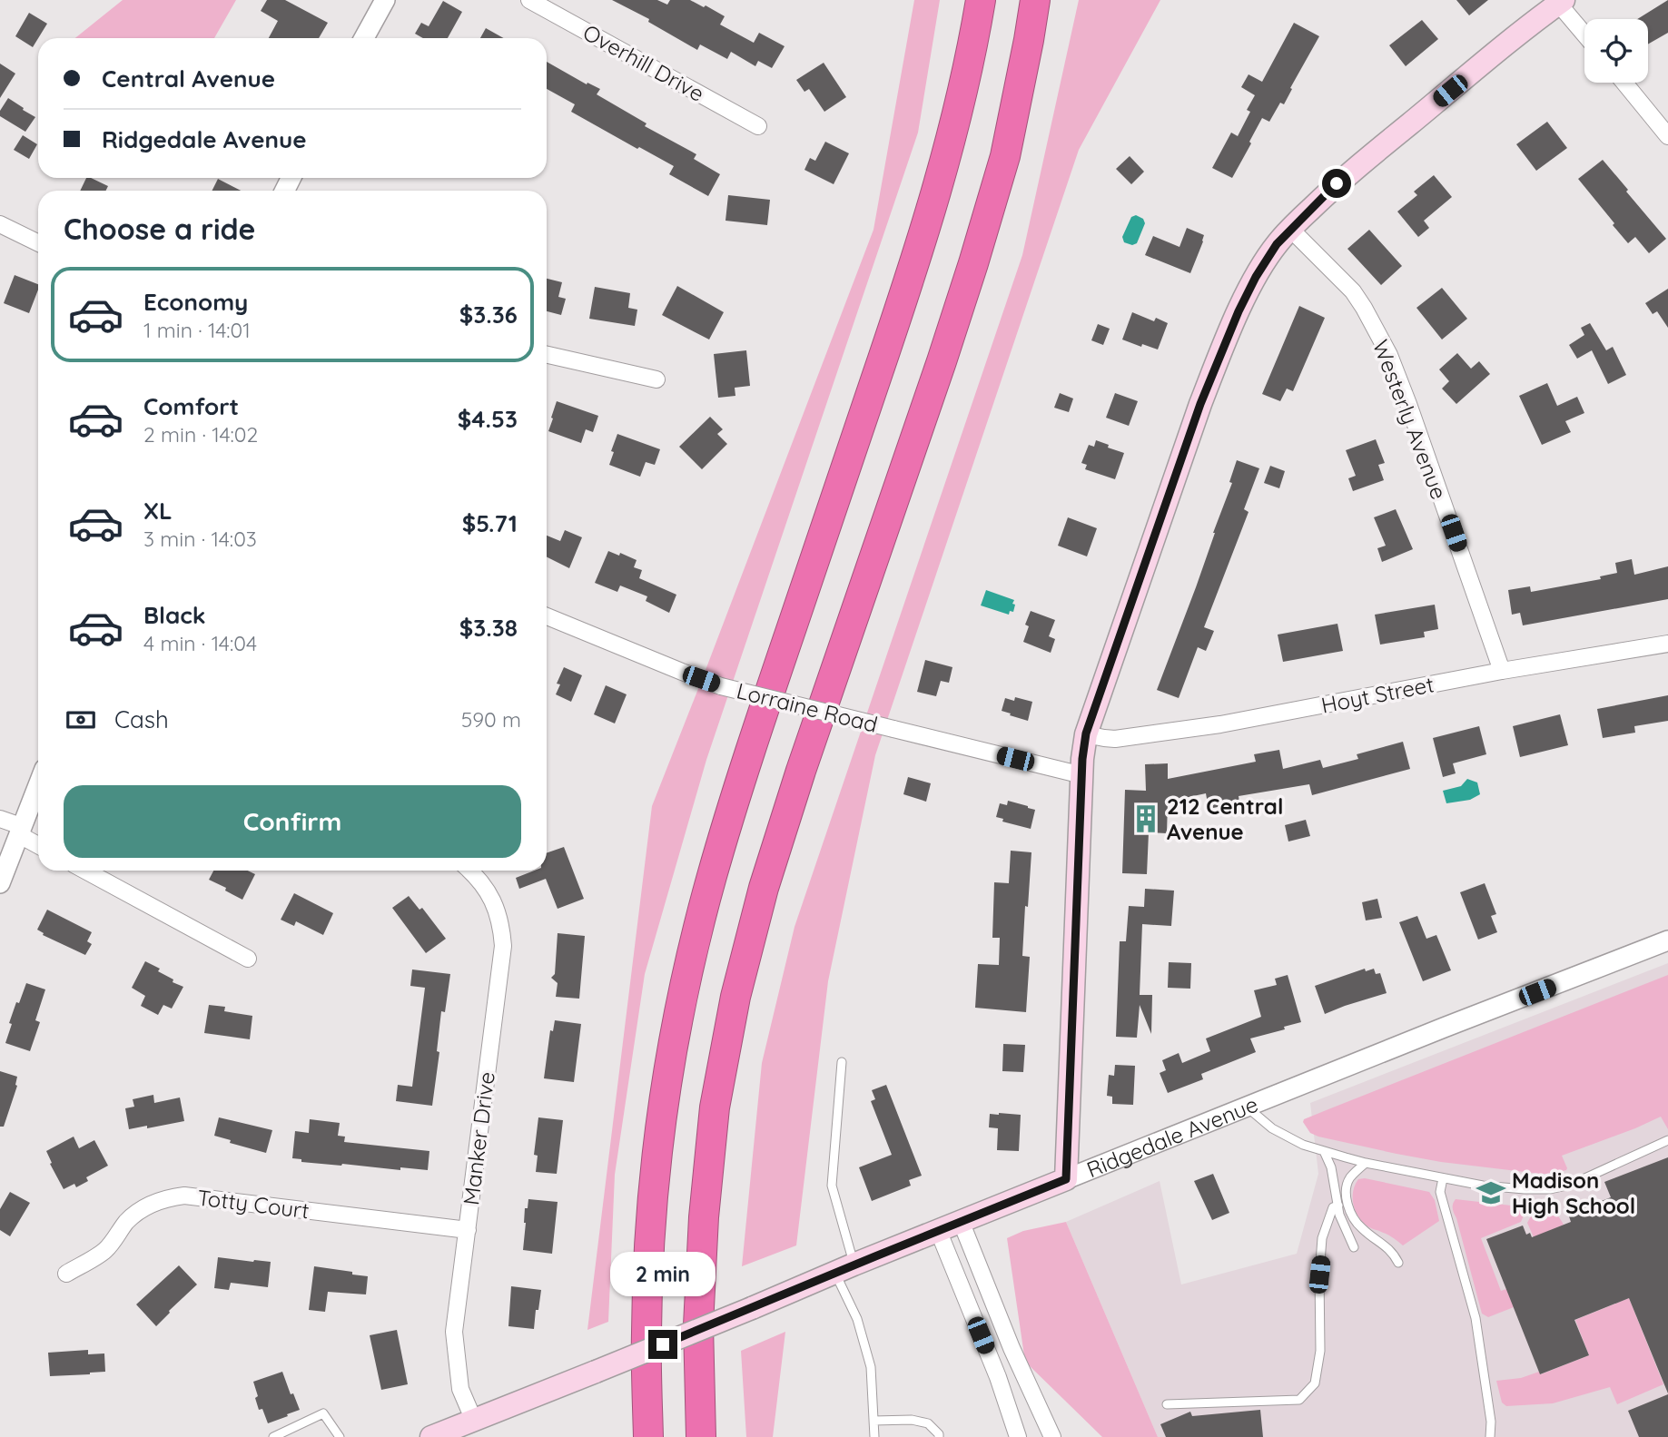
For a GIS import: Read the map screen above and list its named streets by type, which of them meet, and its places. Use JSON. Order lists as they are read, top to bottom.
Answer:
{
  "streets": {
    "main road": ["Ridgedale Avenue"],
    "street": [
      "Overhill Drive",
      "Westerly Avenue",
      "Hoyt Street",
      "Lorraine Road",
      "Manker Drive",
      "Totty Court"
    ]
  },
  "crossings": [
    ["Westerly Avenue", "Hoyt Street"],
    ["Ridgedale Avenue", "Manker Drive"],
    ["Manker Drive", "Totty Court"]
  ],
  "places": {
    "building": ["212 Central Avenue"],
    "school or university": ["Madison High School"]
  },
  "page": {
    "banner": ["Central Avenue", "Ridgedale Avenue"],
    "heading": "Choose a ride",
    "list": [
      {
        "name": "Economy",
        "note": "1 min · 14:01",
        "value": "$3.36"
      },
      {
        "name": "Comfort",
        "note": "2 min · 14:02",
        "value": "$4.53"
      },
      {
        "name": "XL",
        "note": "3 min · 14:03",
        "value": "$5.71"
      },
      {
        "name": "Black",
        "note": "4 min · 14:04",
        "value": "$3.38"
      }
    ],
    "pay": ["Cash", "590 m"],
    "buttons": "Confirm",
    "bubble": "2 min"
  }
}
